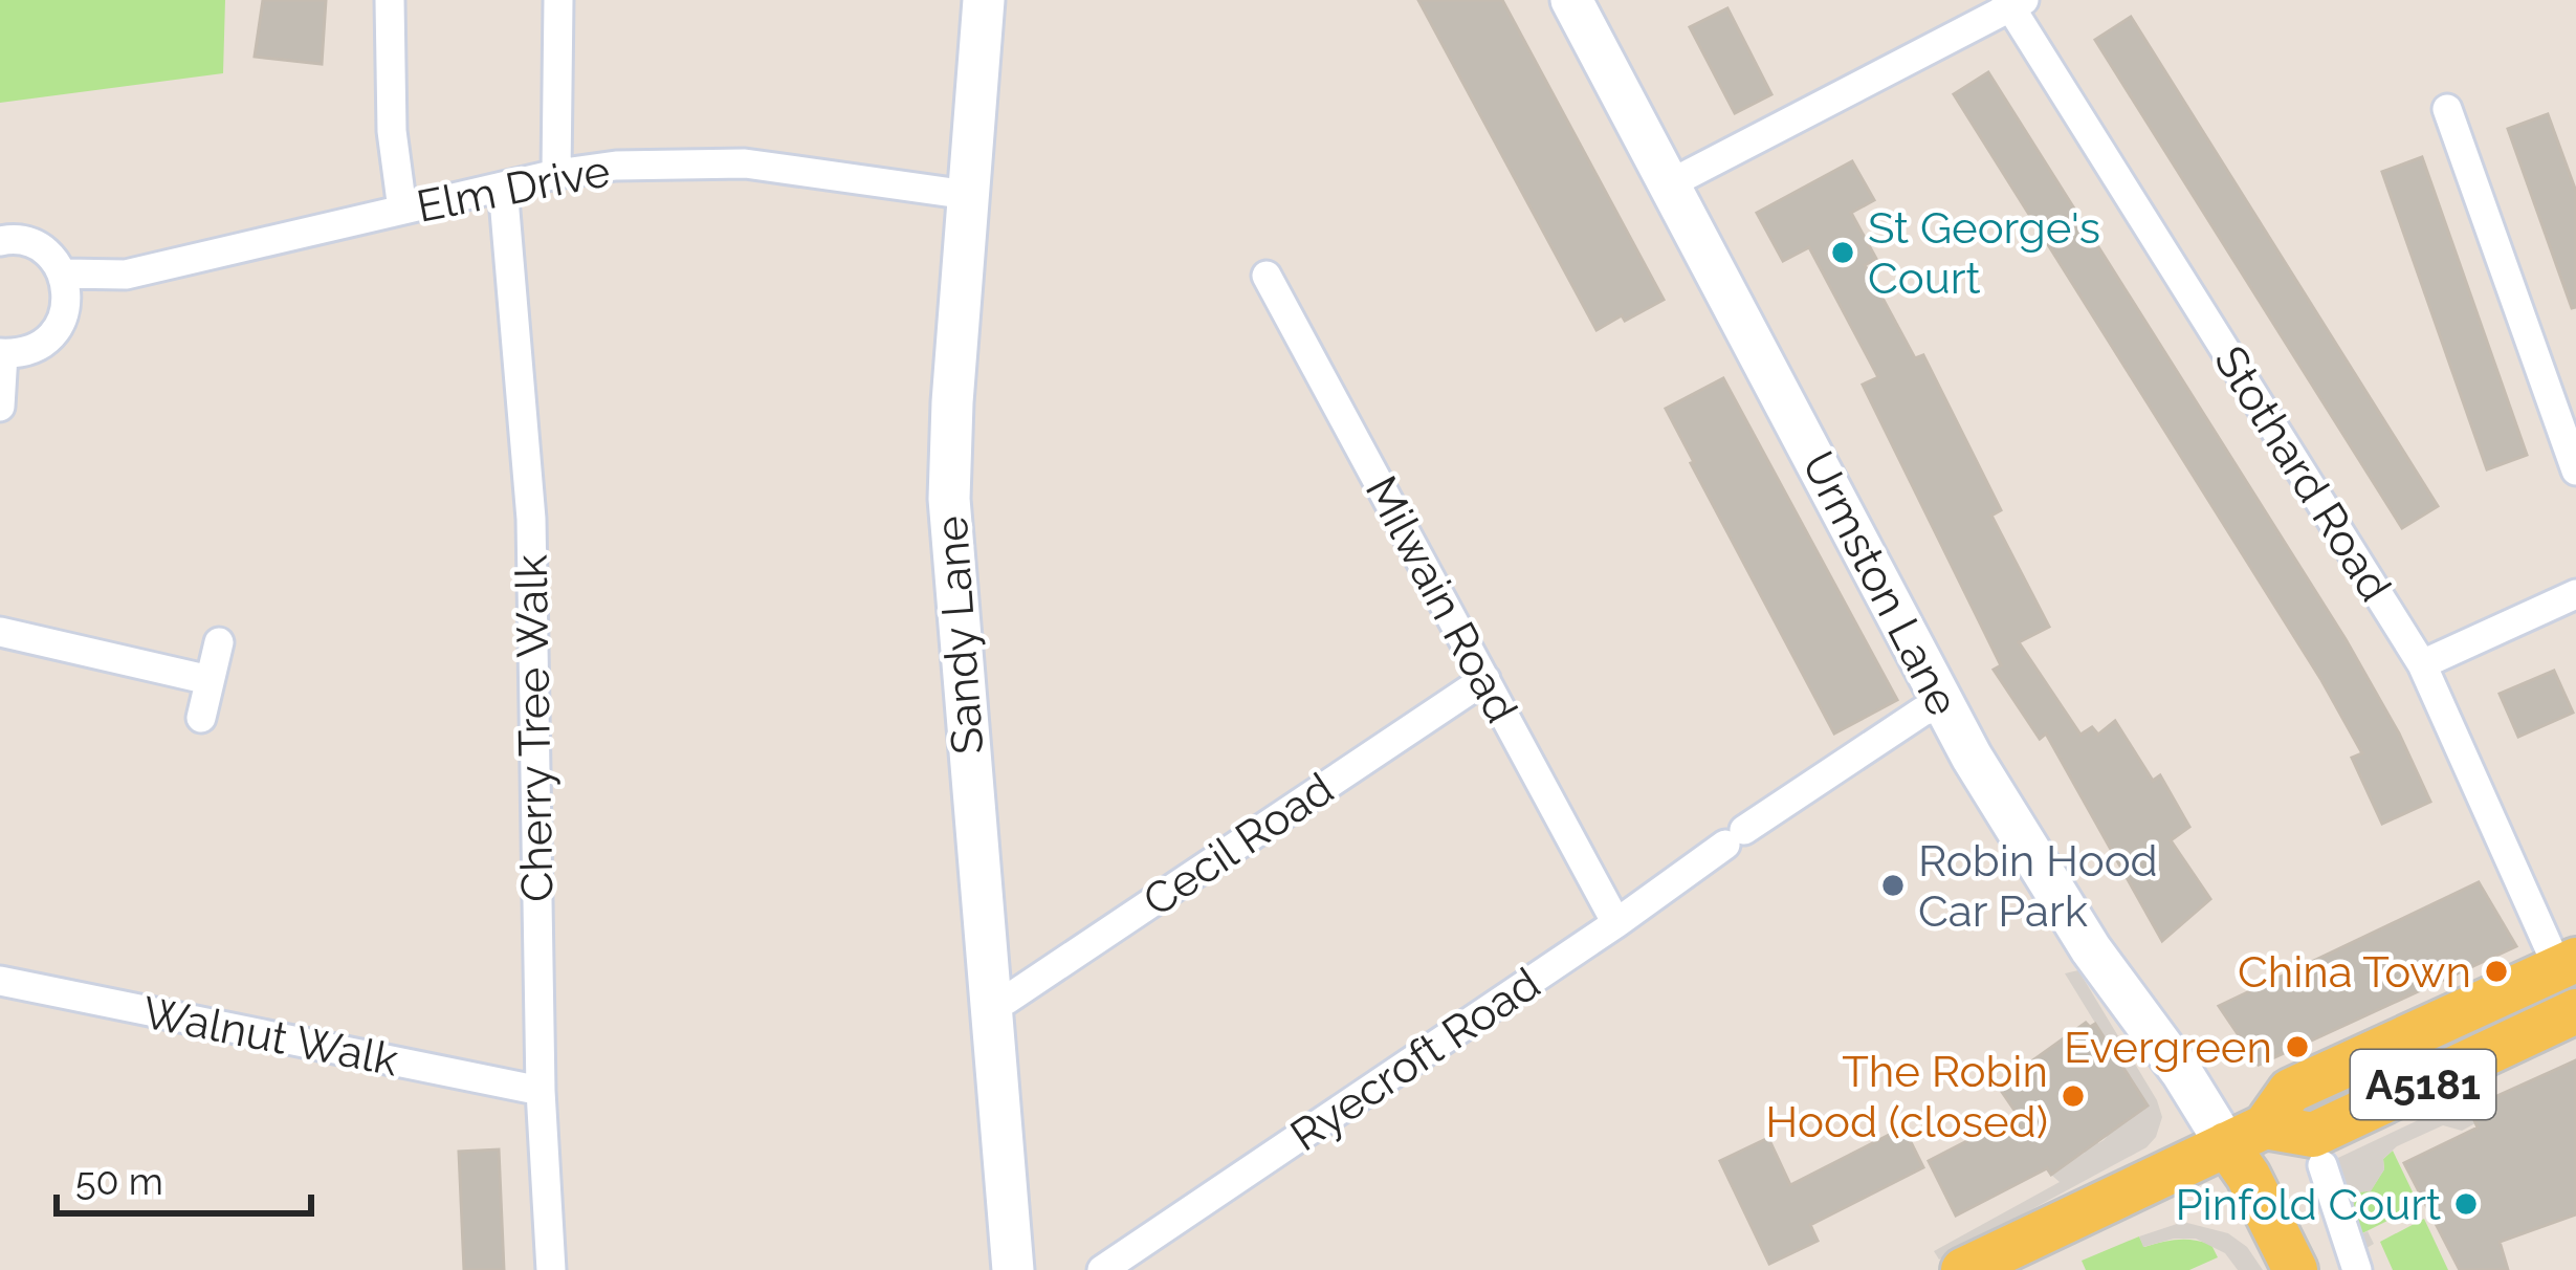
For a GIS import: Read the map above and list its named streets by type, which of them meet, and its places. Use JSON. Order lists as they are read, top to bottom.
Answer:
{
  "streets": {
    "main road": ["Urmston Lane", "Sandy Lane", "A5181"],
    "street": [
      "Elm Drive",
      "Stothard Road",
      "Milwain Road",
      "Cherry Tree Walk",
      "Cecil Road",
      "Walnut Walk",
      "Ryecroft Road"
    ]
  },
  "crossings": [
    ["Elm Drive", "Sandy Lane"],
    ["Elm Drive", "Cherry Tree Walk"],
    ["Stothard Road", "A5181"],
    ["Urmston Lane", "Ryecroft Road"],
    ["Urmston Lane", "A5181"],
    ["Milwain Road", "Cecil Road"],
    ["Milwain Road", "Ryecroft Road"],
    ["Sandy Lane", "Cecil Road"],
    ["Cherry Tree Walk", "Walnut Walk"]
  ],
  "places": [
    "St George's Court",
    "Robin Hood Car Park",
    "China Town",
    "Evergreen",
    "The Robin Hood (closed)",
    "Pinfold Court"
  ],
  "scale_bar": "50 m"
}
